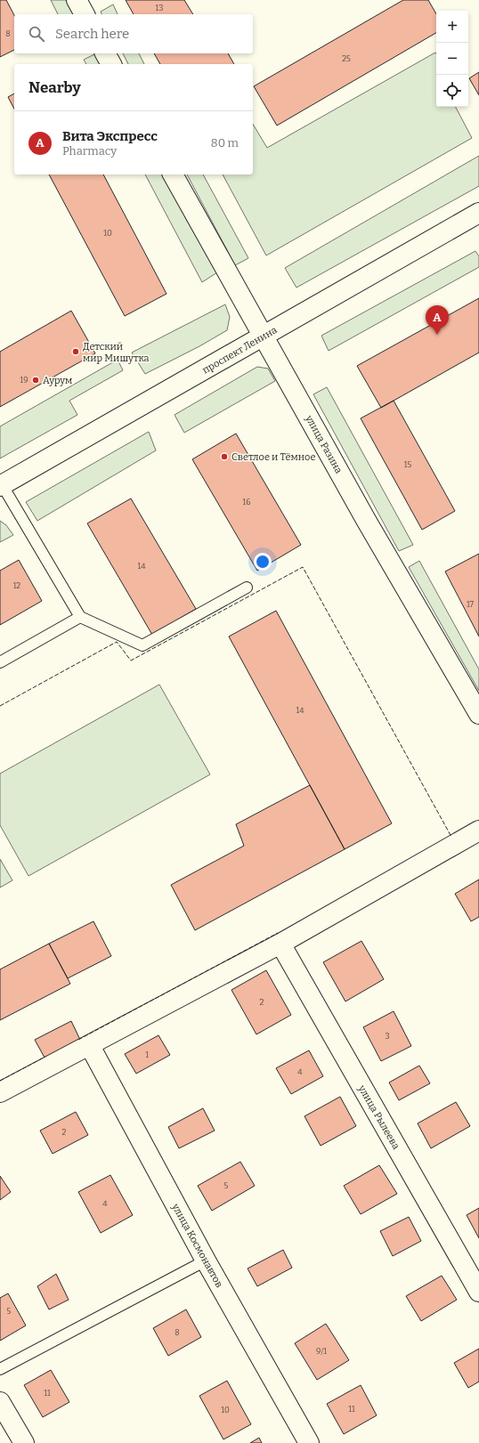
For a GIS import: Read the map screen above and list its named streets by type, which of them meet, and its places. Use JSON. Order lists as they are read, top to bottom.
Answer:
{
  "streets": {
    "street": [
      "проспект Ленина",
      "улица Разина",
      "улица Рылеева",
      "улица Космонавтов"
    ]
  },
  "crossings": [
    ["проспект Ленина", "улица Разина"]
  ],
  "places": ["Детский мир Мишутка", "Аурум", "Светлое и Тёмное"],
  "house_numbers": [
    "13",
    "8",
    "25",
    "10",
    "19",
    "15",
    "16",
    "14",
    "12",
    "17",
    "14",
    "2",
    "3",
    "1",
    "4",
    "2",
    "5",
    "4",
    "5",
    "8",
    "9/1",
    "11",
    "11",
    "10"
  ],
  "page": {
    "map_buttons": ["+", "−"],
    "search": "Search here",
    "heading": "Nearby",
    "list": [
      {
        "mark": "A",
        "name": "Вита Экспресс",
        "note": "Pharmacy",
        "value": "80 m"
      }
    ],
    "pins": "A"
  }
}
